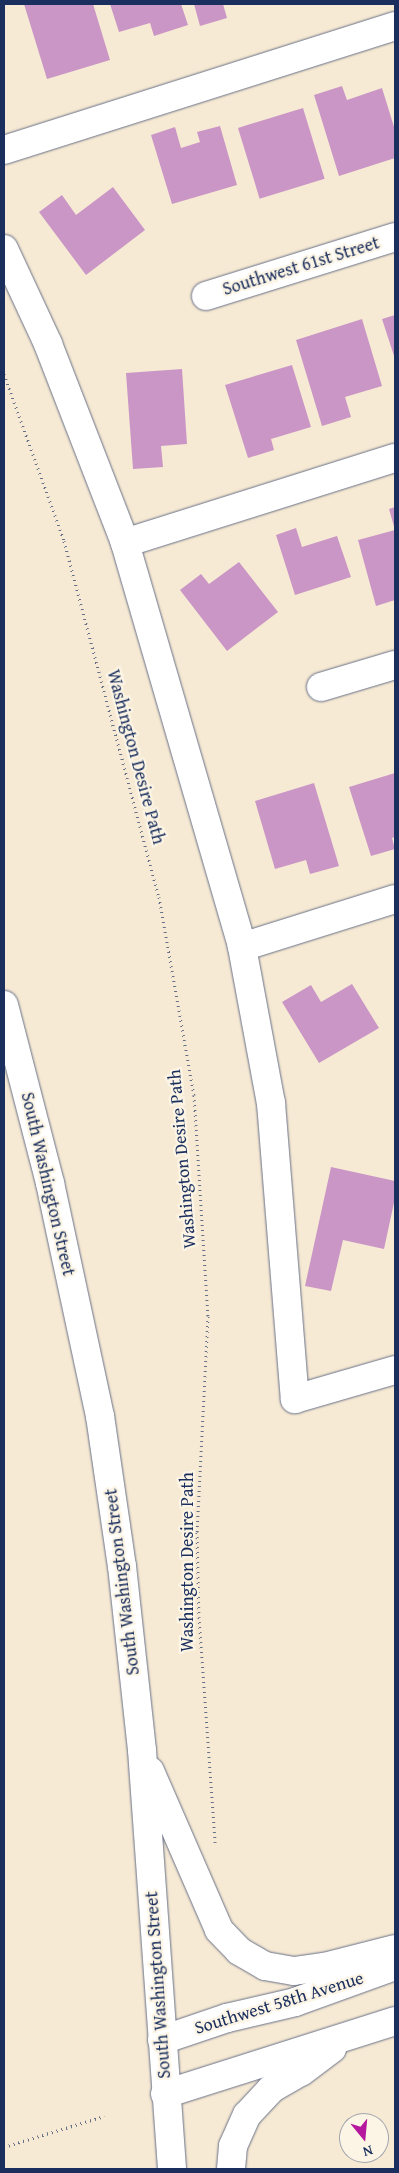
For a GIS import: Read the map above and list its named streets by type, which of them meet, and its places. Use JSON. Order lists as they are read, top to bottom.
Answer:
{
  "streets": {
    "main road": ["Southwest 61st Street", "South Washington Street", "Southwest 58th Avenue"],
    "path": ["Washington Desire Path"]
  },
  "crossings": [
    ["South Washington Street", "Southwest 58th Avenue"]
  ],
  "north": "bottom"
}
